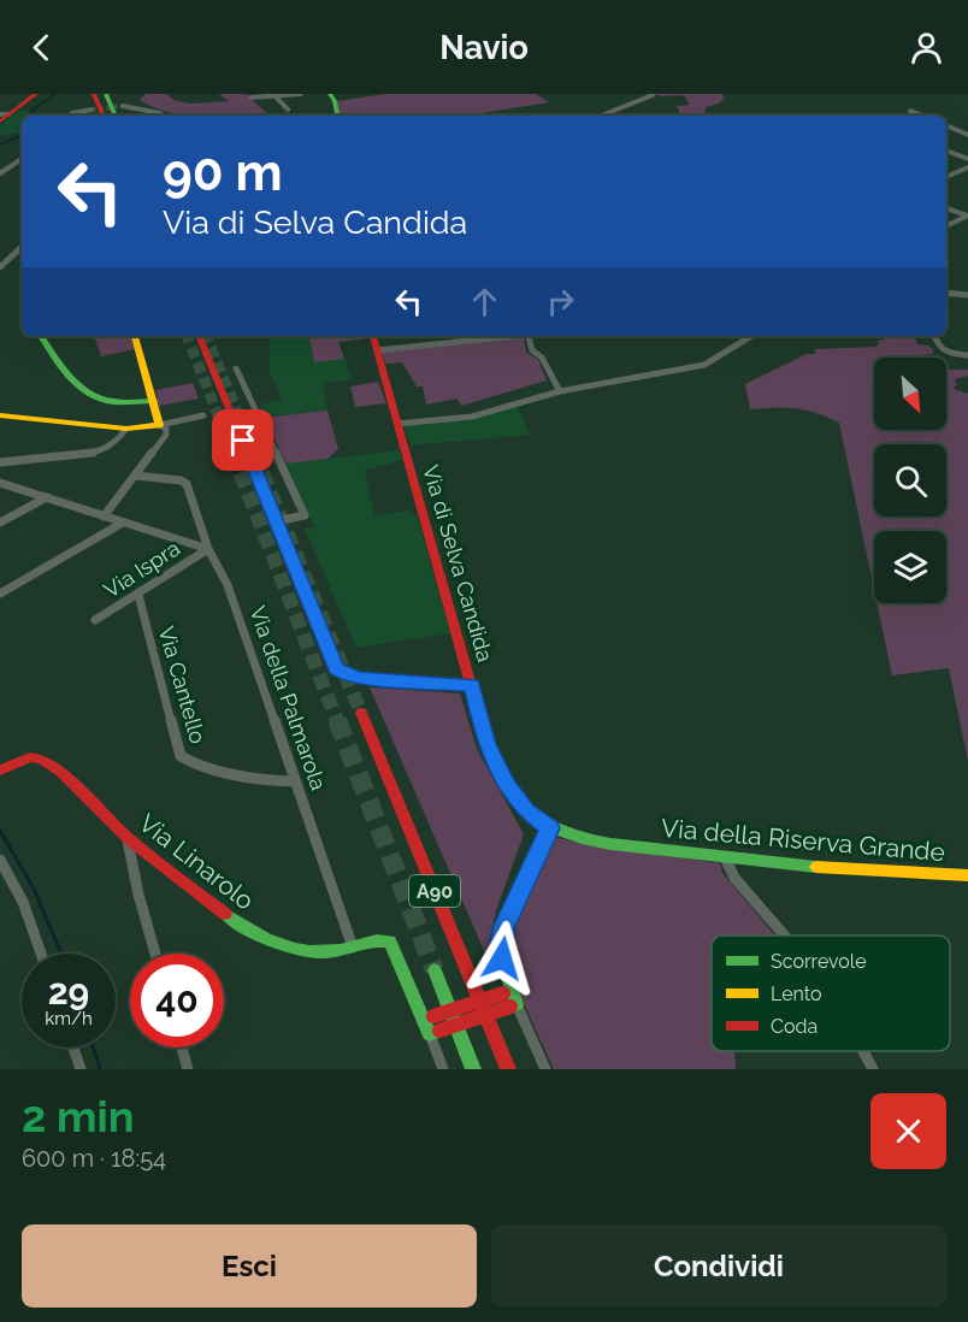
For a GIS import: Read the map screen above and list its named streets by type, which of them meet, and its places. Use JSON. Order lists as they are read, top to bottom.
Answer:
{
  "streets": {
    "main road": [
      "Via di Selva Candida",
      "Via della Riserva Grande",
      "Via Linarolo",
      "A90"
    ],
    "street": ["Via Ispra", "Via Cantello", "Via della Palmarola"]
  },
  "crossings": [
    ["Via di Selva Candida", "Via della Riserva Grande"],
    ["Via Ispra", "Via Cantello"],
    ["Via Ispra", "Via della Palmarola"],
    ["Via Cantello", "Via della Palmarola"],
    ["Via della Palmarola", "Via Linarolo"]
  ],
  "legend": ["Scorrevole", "Lento", "Coda"],
  "north": "bottom right",
  "page": {
    "header": "Navio",
    "turn": ["90 m", "Via di Selva Candida"],
    "speed": "29 km/h",
    "limit": "40",
    "heading": ["2 min", "600 m · 18:54"],
    "buttons": ["Esci", "Condividi"]
  }
}
